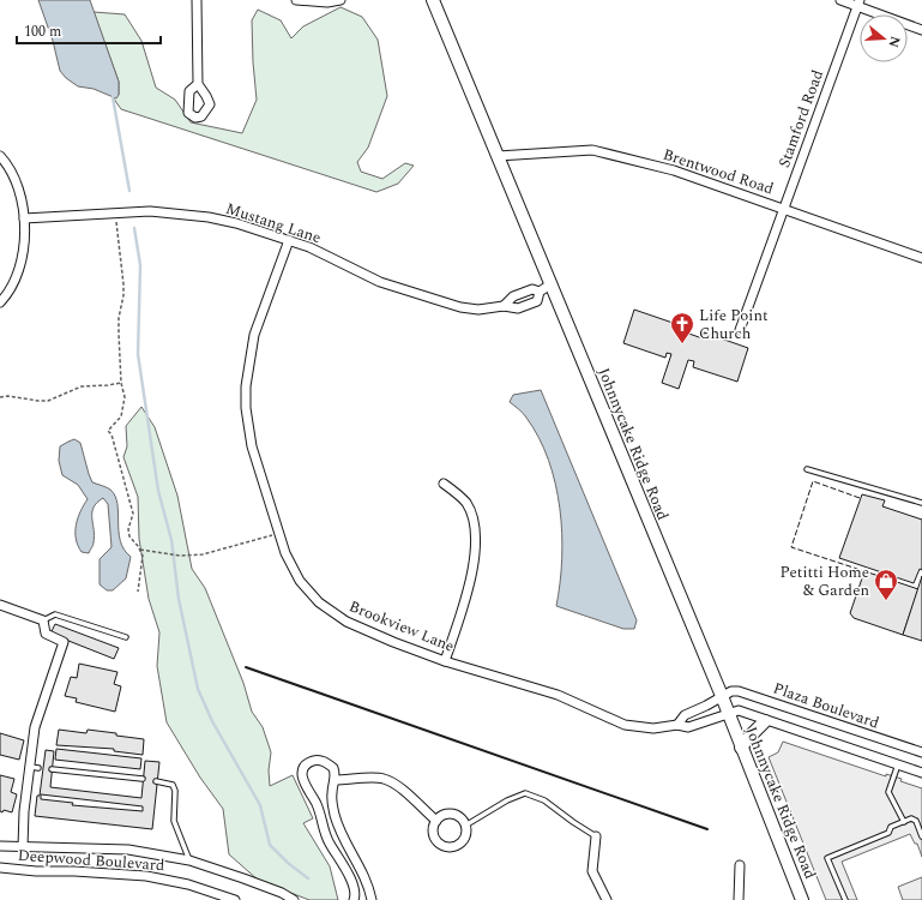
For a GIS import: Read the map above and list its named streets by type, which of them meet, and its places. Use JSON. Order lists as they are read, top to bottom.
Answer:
{
  "streets": {
    "main road": ["Johnnycake Ridge Road"],
    "street": [
      "Stamford Road",
      "Brentwood Road",
      "Mustang Lane",
      "Brookview Lane",
      "Plaza Boulevard",
      "Deepwood Boulevard"
    ]
  },
  "crossings": [
    ["Stamford Road", "Brentwood Road"],
    ["Brentwood Road", "Johnnycake Ridge Road"],
    ["Mustang Lane", "Johnnycake Ridge Road"],
    ["Mustang Lane", "Brookview Lane"],
    ["Johnnycake Ridge Road", "Brookview Lane"],
    ["Johnnycake Ridge Road", "Plaza Boulevard"]
  ],
  "places": {
    "church": ["Life Point Church"],
    "shop": ["Petitti Home & Garden"]
  },
  "scale_bar": "100 m",
  "north": "right"
}
